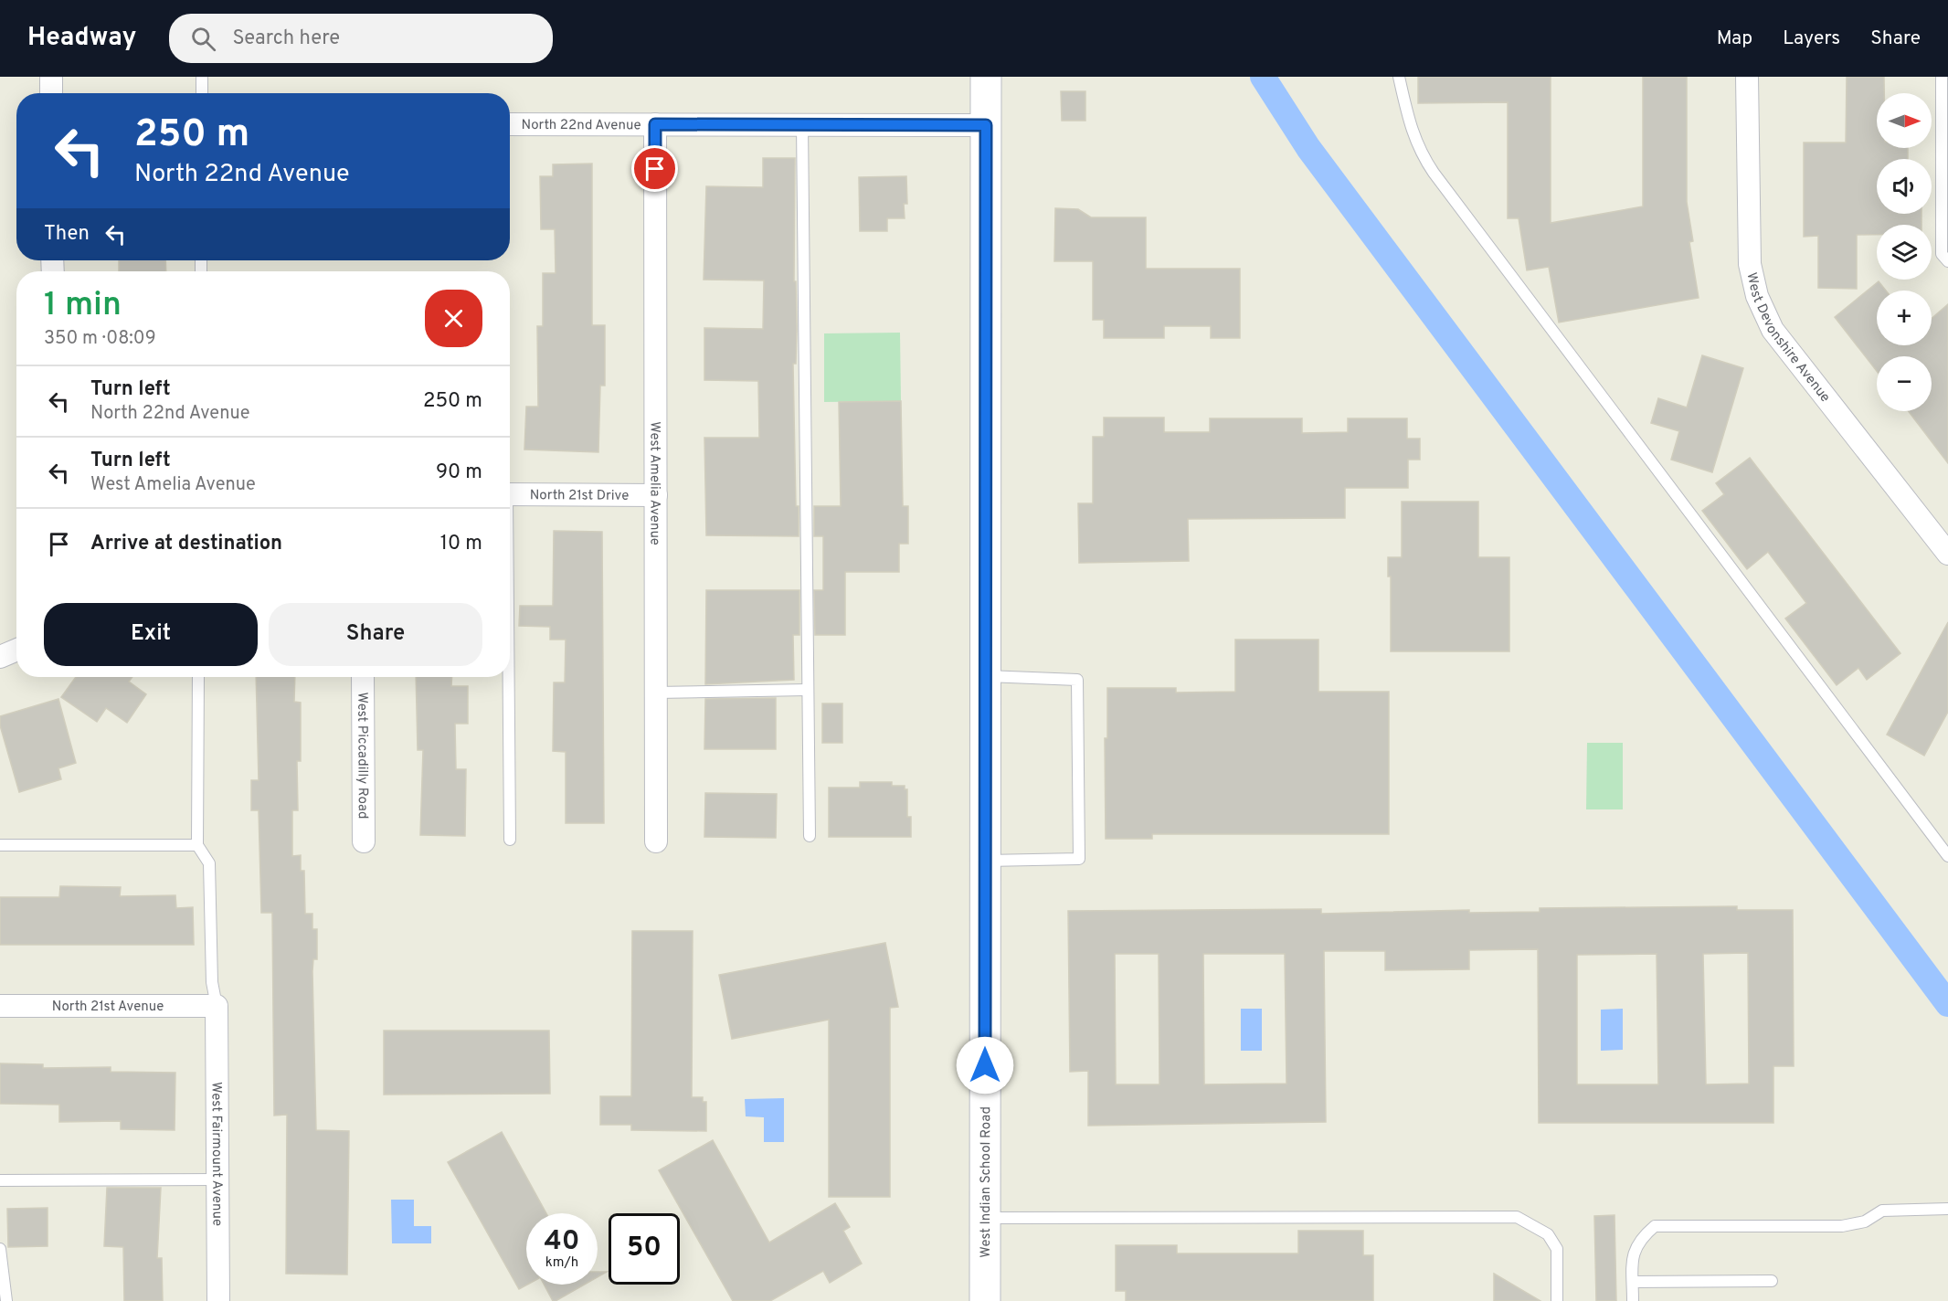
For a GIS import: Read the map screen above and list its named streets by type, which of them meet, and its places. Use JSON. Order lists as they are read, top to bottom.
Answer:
{
  "streets": {
    "main road": ["West Indian School Road"],
    "street": [
      "North 22nd Avenue",
      "West Devonshire Avenue",
      "West Amelia Avenue",
      "North 21st Drive",
      "West Piccadilly Road",
      "North 21st Avenue",
      "West Fairmount Avenue"
    ]
  },
  "crossings": [
    ["North 22nd Avenue", "West Amelia Avenue"],
    ["North 22nd Avenue", "West Indian School Road"],
    ["West Amelia Avenue", "North 21st Drive"],
    ["North 21st Avenue", "West Fairmount Avenue"]
  ],
  "north": "right",
  "page": {
    "header": "Headway",
    "search": "Search here",
    "nav": ["Map", "Layers", "Share"],
    "map_buttons": ["+", "−"],
    "turn": ["250 m", "North 22nd Avenue"],
    "then": "Then",
    "heading": ["1 min", "350 m · 08:09"],
    "list": [
      {
        "name": "Turn left",
        "note": "North 22nd Avenue",
        "value": "250 m"
      },
      {
        "name": "Turn left",
        "note": "West Amelia Avenue",
        "value": "90 m"
      },
      {
        "name": "Arrive at destination",
        "value": "10 m"
      }
    ],
    "buttons": ["Exit", "Share"],
    "speed": "40 km/h",
    "limit": "50"
  }
}
